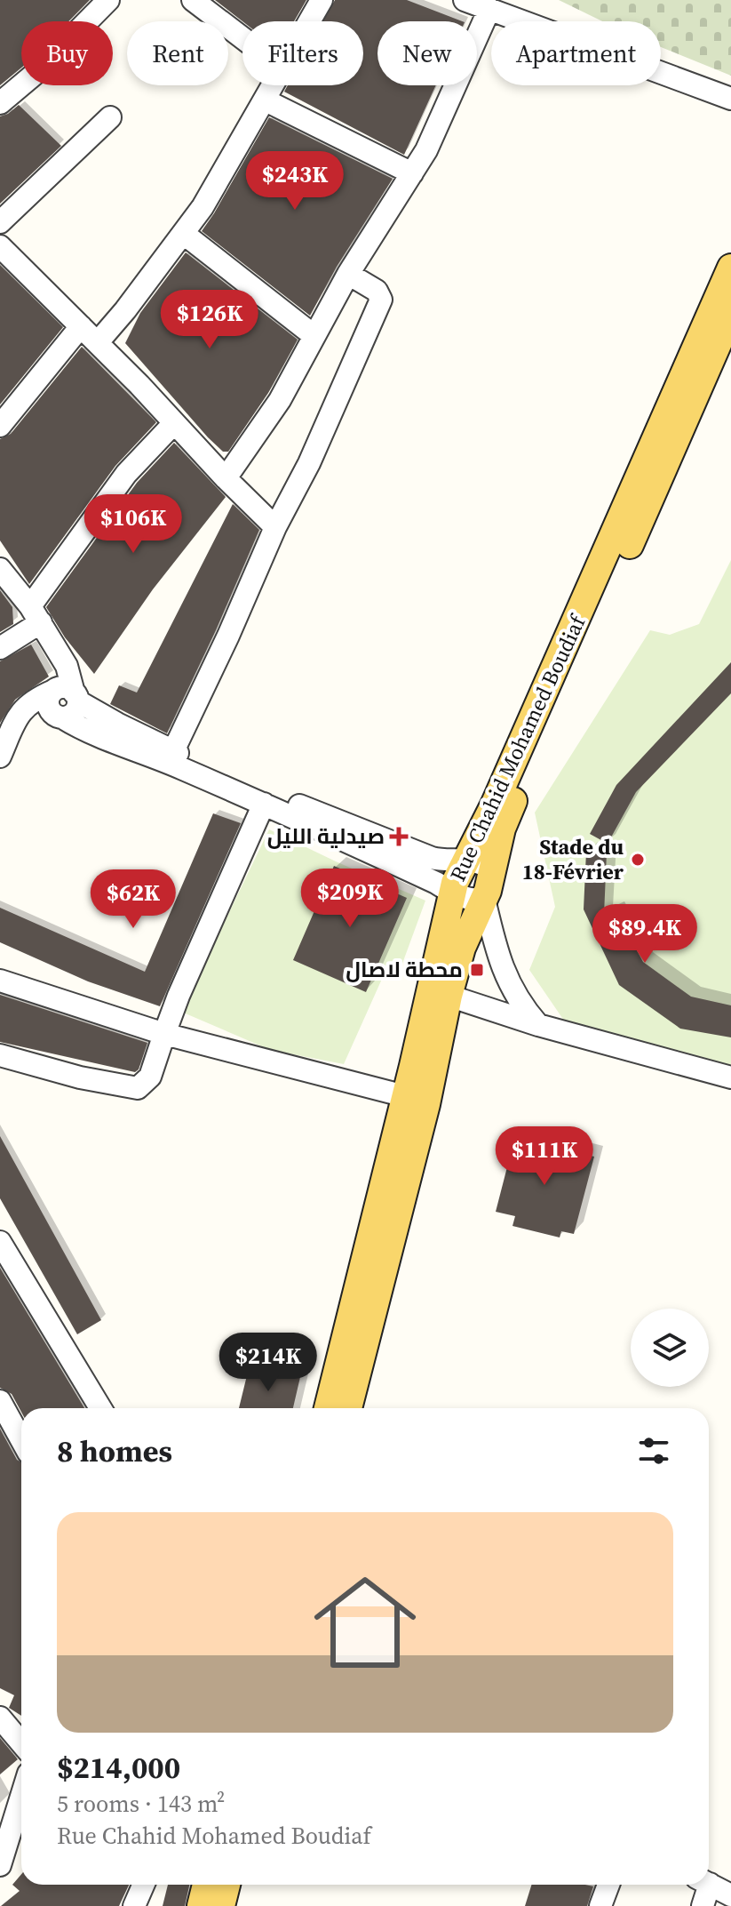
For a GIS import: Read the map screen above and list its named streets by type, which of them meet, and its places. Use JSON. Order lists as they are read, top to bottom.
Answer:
{
  "streets": {
    "main road": ["Rue Chahid Mohamed Boudiaf"]
  },
  "places": {
    "health": ["صيدلية الليل"],
    "other": ["Stade du 18-Février"],
    "transit": ["محطة لاصال"]
  },
  "page": {
    "chip": [
      "Buy",
      "Rent",
      "Filters",
      "New",
      "Apartment"
    ],
    "price": [
      "$243K",
      "$126K",
      "$106K",
      "$209K",
      "$62K",
      "$89.4K",
      "$111K",
      "$214K"
    ],
    "heading": "8 homes",
    "list": [
      {
        "name": "$214,000",
        "note": "5 rooms · 143 m² · Rue Chahid Mohamed Boudiaf"
      }
    ]
  }
}
